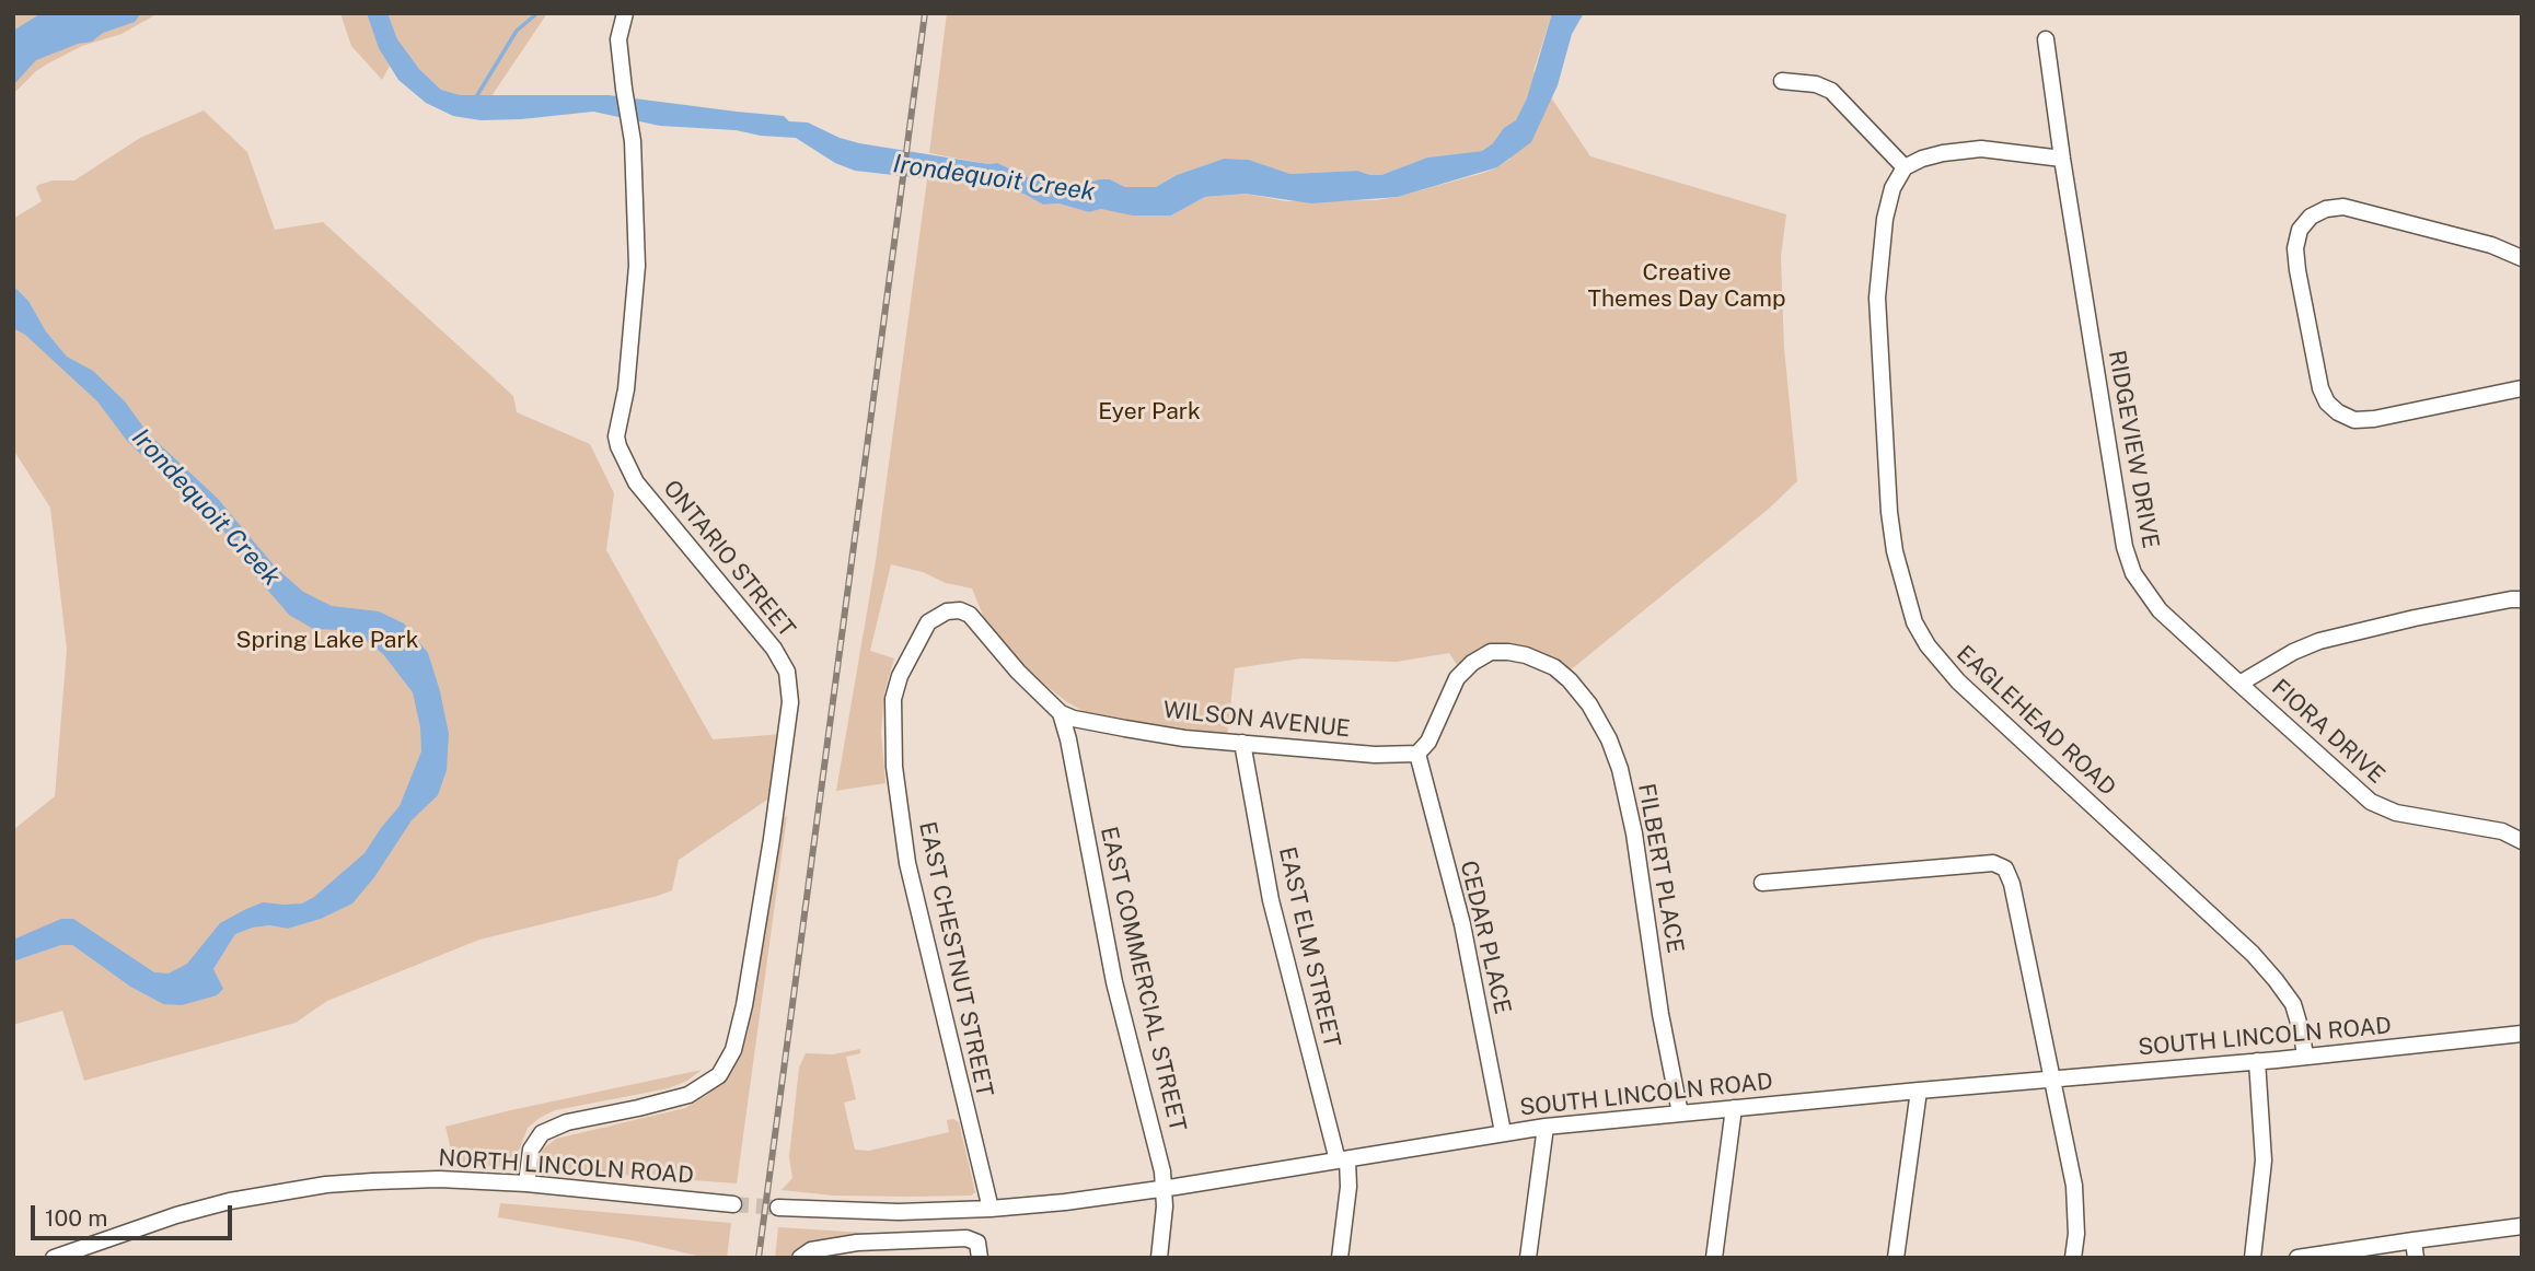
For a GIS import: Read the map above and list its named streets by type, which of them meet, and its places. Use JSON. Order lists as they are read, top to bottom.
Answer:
{
  "streets": {
    "street": [
      "RIDGEVIEW DRIVE",
      "ONTARIO STREET",
      "WILSON AVENUE",
      "EAGLEHEAD ROAD",
      "FIORA DRIVE",
      "FILBERT PLACE",
      "CEDAR PLACE",
      "EAST ELM STREET",
      "EAST CHESTNUT STREET",
      "EAST COMMERCIAL STREET",
      "SOUTH LINCOLN ROAD",
      "NORTH LINCOLN ROAD"
    ]
  },
  "crossings": [
    ["RIDGEVIEW DRIVE", "FIORA DRIVE"],
    ["ONTARIO STREET", "NORTH LINCOLN ROAD"],
    ["WILSON AVENUE", "FILBERT PLACE"],
    ["WILSON AVENUE", "CEDAR PLACE"],
    ["WILSON AVENUE", "EAST ELM STREET"],
    ["WILSON AVENUE", "EAST CHESTNUT STREET"],
    ["WILSON AVENUE", "EAST COMMERCIAL STREET"],
    ["EAGLEHEAD ROAD", "SOUTH LINCOLN ROAD"],
    ["FILBERT PLACE", "CEDAR PLACE"],
    ["FILBERT PLACE", "SOUTH LINCOLN ROAD"],
    ["CEDAR PLACE", "SOUTH LINCOLN ROAD"],
    ["EAST ELM STREET", "SOUTH LINCOLN ROAD"],
    ["EAST CHESTNUT STREET", "SOUTH LINCOLN ROAD"],
    ["EAST COMMERCIAL STREET", "SOUTH LINCOLN ROAD"]
  ],
  "water": ["Irondequoit Creek"],
  "parks": ["Creative Themes Day Camp", "Eyer Park", "Spring Lake Park"],
  "scale_bar": "100 m"
}
